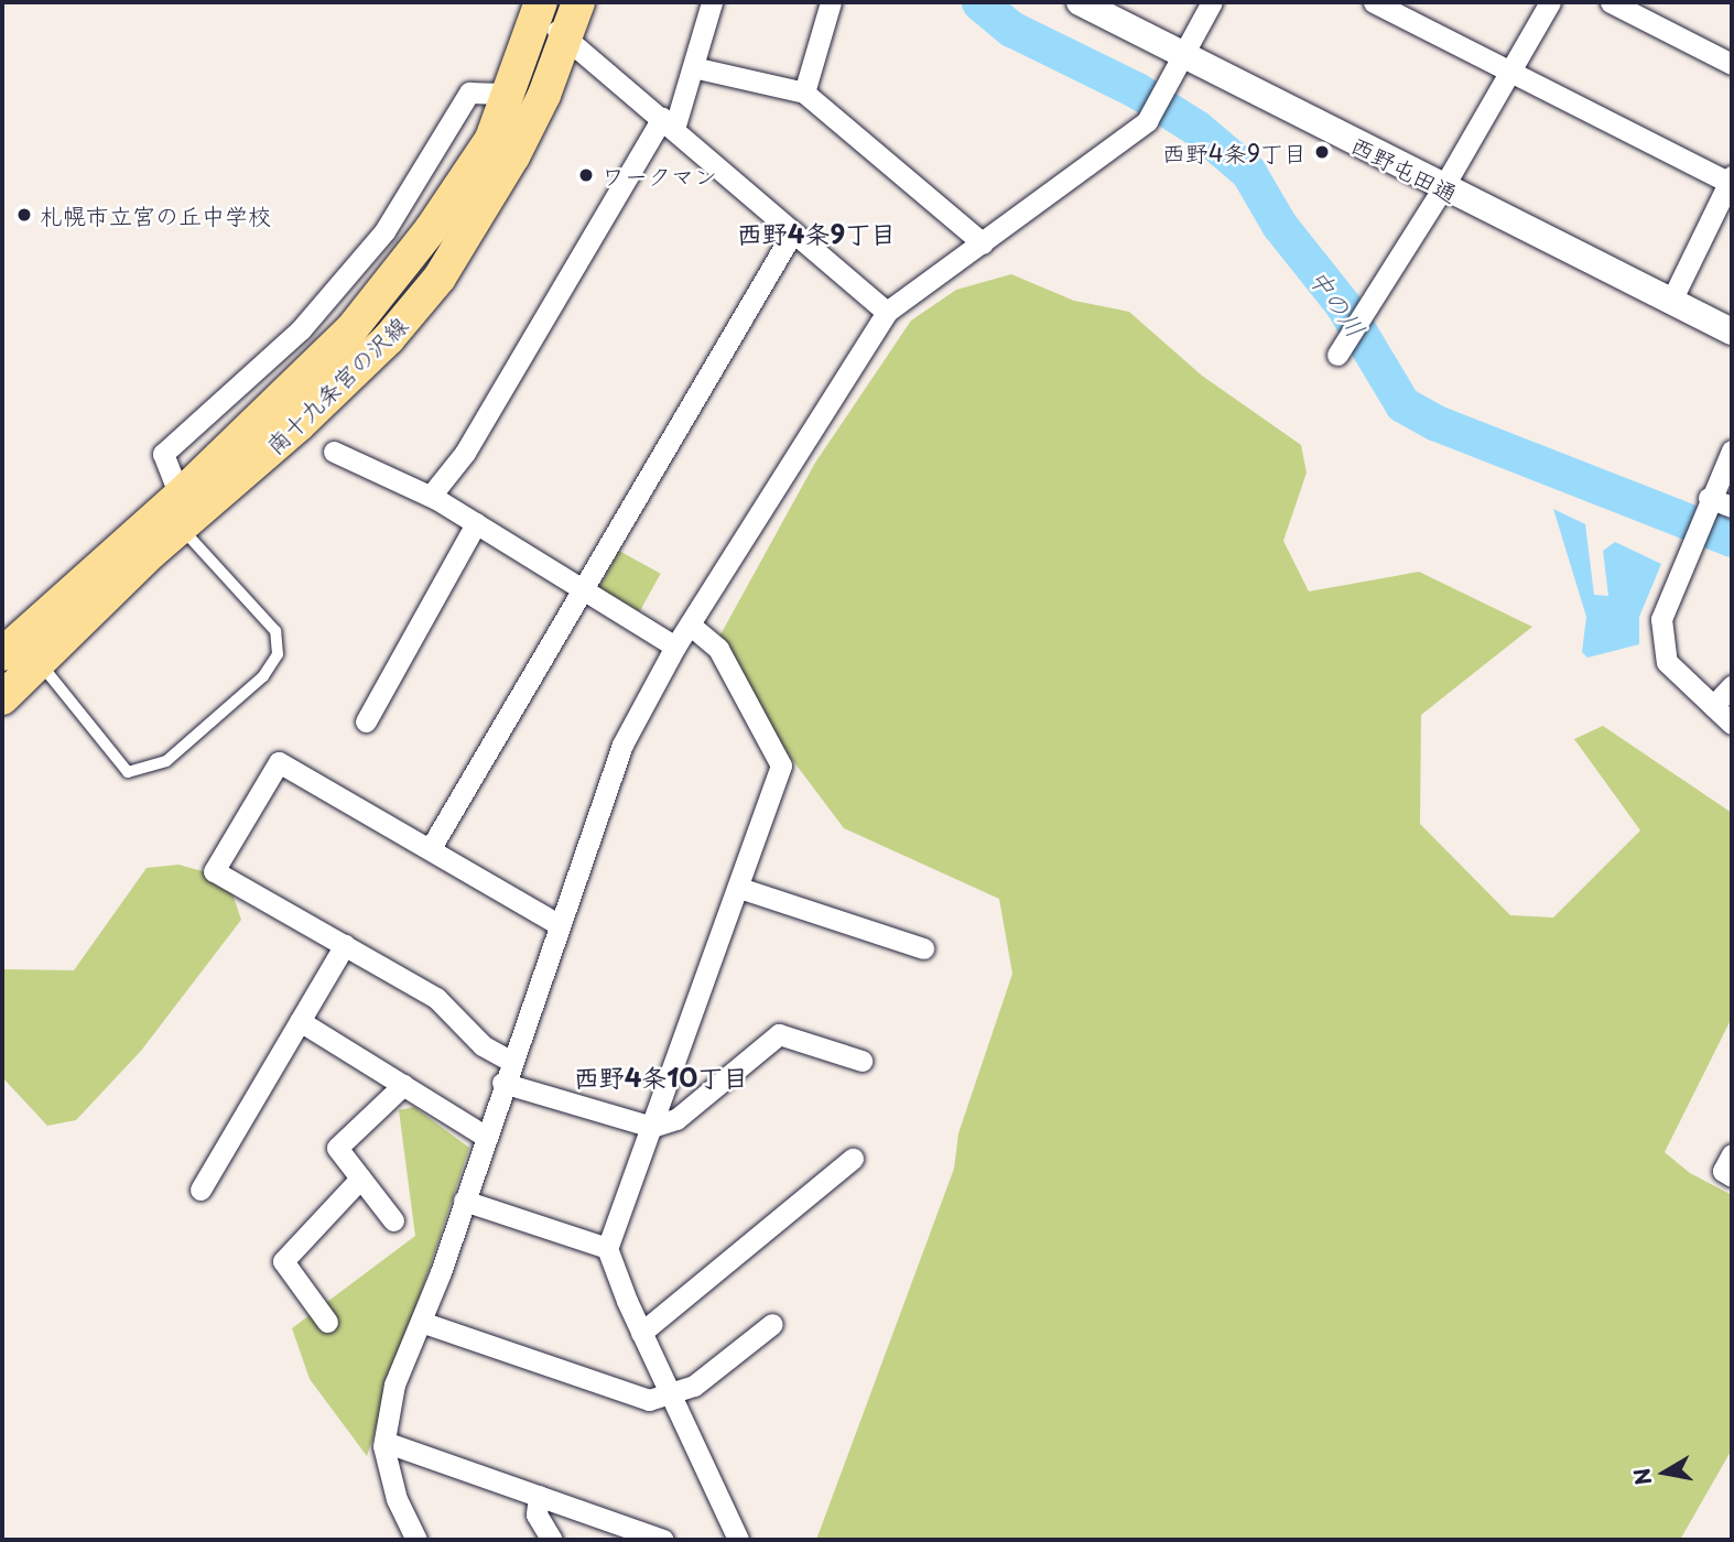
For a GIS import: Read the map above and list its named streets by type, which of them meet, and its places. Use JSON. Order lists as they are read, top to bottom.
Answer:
{
  "streets": {
    "main road": ["南十九条宮の沢線"],
    "street": ["西野屯田通"]
  },
  "districts": ["西野4条9丁目", "西野4条10丁目"],
  "water": ["中の川"],
  "places": ["西野4条9丁目", "ワークマン", "札幌市立宮の丘中学校"],
  "north": "left"
}
